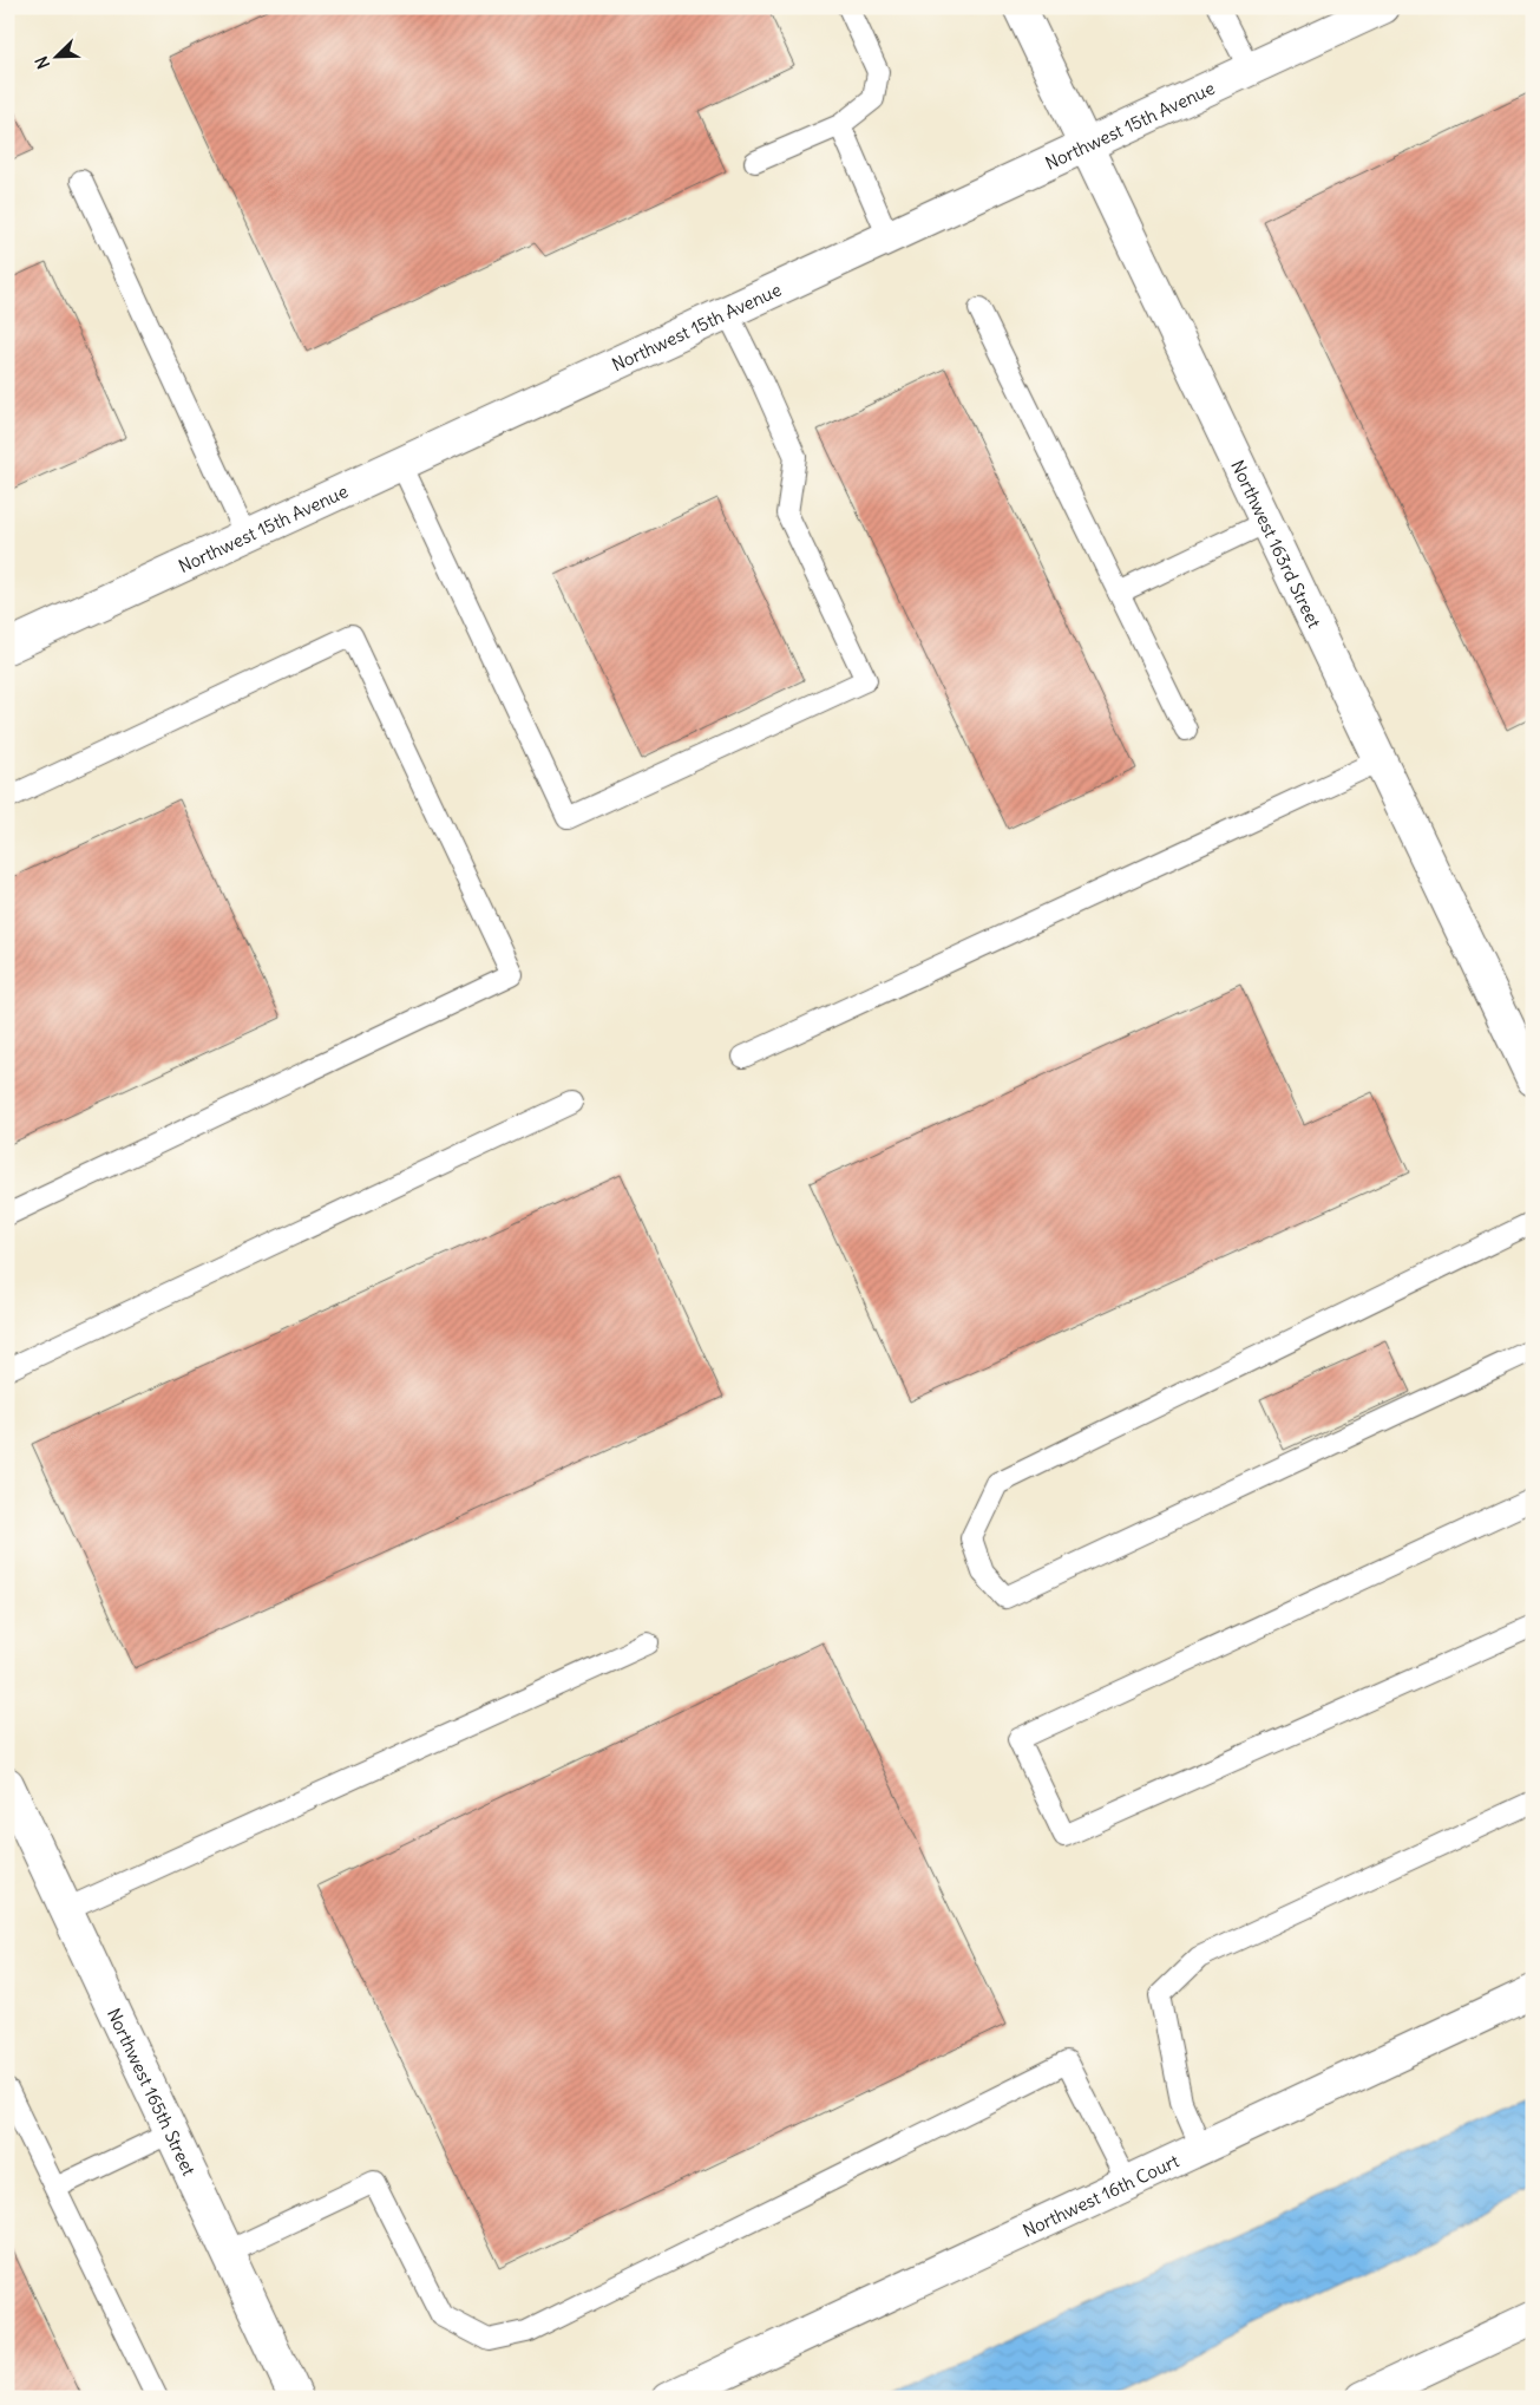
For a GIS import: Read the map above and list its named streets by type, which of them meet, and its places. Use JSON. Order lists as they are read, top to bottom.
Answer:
{
  "streets": {
    "street": [
      "Northwest 15th Avenue",
      "Northwest 163rd Street",
      "Northwest 165th Street",
      "Northwest 16th Court"
    ]
  },
  "crossings": [
    ["Northwest 15th Avenue", "Northwest 163rd Street"]
  ],
  "north": "bottom left"
}
